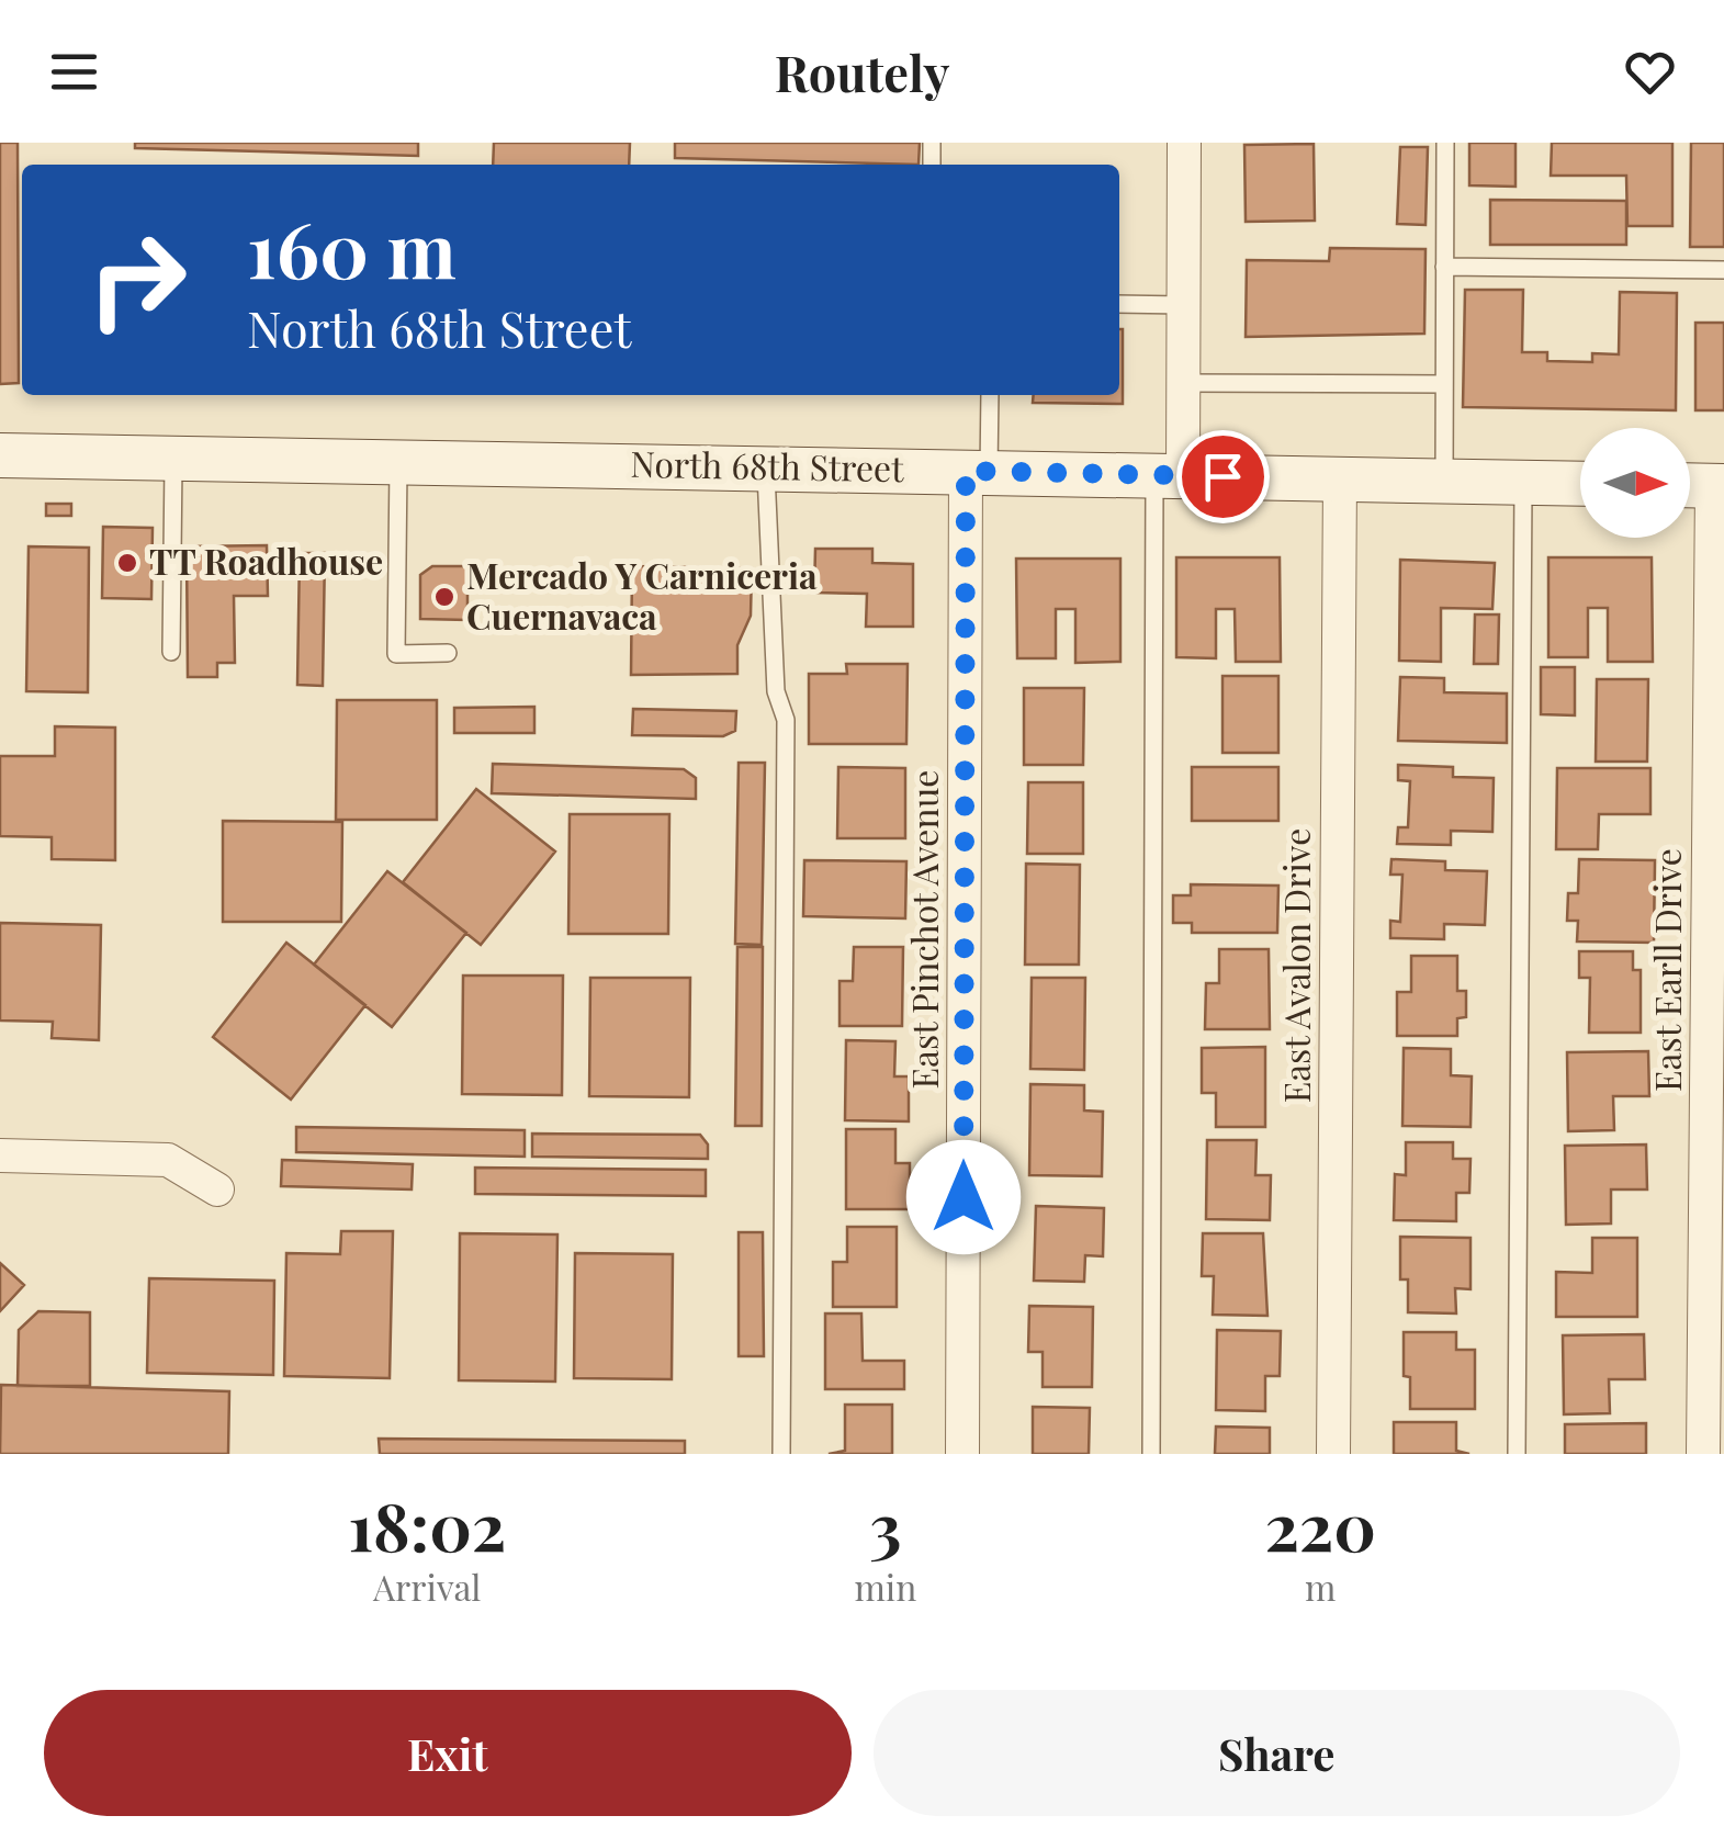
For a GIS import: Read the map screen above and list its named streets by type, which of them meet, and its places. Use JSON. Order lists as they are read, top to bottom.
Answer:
{
  "streets": {
    "main road": ["North 68th Street"],
    "street": ["East Pinchot Avenue", "East Avalon Drive", "East Earll Drive"]
  },
  "crossings": [
    ["North 68th Street", "East Pinchot Avenue"],
    ["North 68th Street", "East Avalon Drive"]
  ],
  "places": ["TT Roadhouse", "Mercado Y Carniceria Cuernavaca"],
  "north": "right",
  "page": {
    "header": "Routely",
    "turn": ["160 m", "North 68th Street"],
    "eta": [
      "18:02",
      "Arrival",
      "3",
      "min",
      "220",
      "m"
    ],
    "buttons": ["Exit", "Share"]
  }
}
